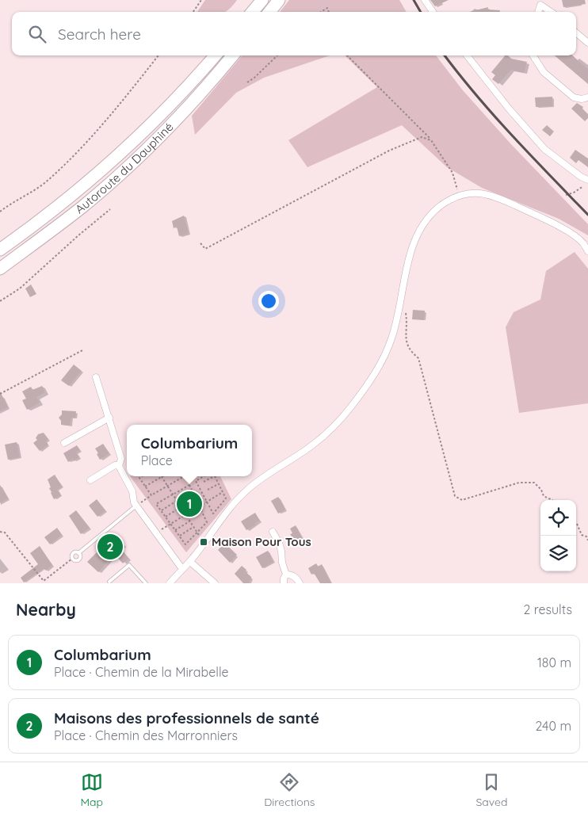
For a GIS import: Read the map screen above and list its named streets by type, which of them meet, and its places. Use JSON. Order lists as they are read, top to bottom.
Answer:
{
  "streets": {
    "highway": ["Autoroute du Dauphiné"]
  },
  "places": {
    "transit": ["Maison Pour Tous"]
  },
  "page": {
    "search": "Search here",
    "popup": ["Columbarium", "Place"],
    "pins": ["1", "2"],
    "heading": ["Nearby", "2 results"],
    "list": [
      {
        "mark": "1",
        "name": "Columbarium",
        "note": "Place · Chemin de la Mirabelle",
        "value": "180 m"
      },
      {
        "mark": "2",
        "name": "Maisons des professionnels de santé",
        "note": "Place · Chemin des Marronniers",
        "value": "240 m"
      }
    ],
    "nav": ["Map", "Directions", "Saved"]
  }
}
